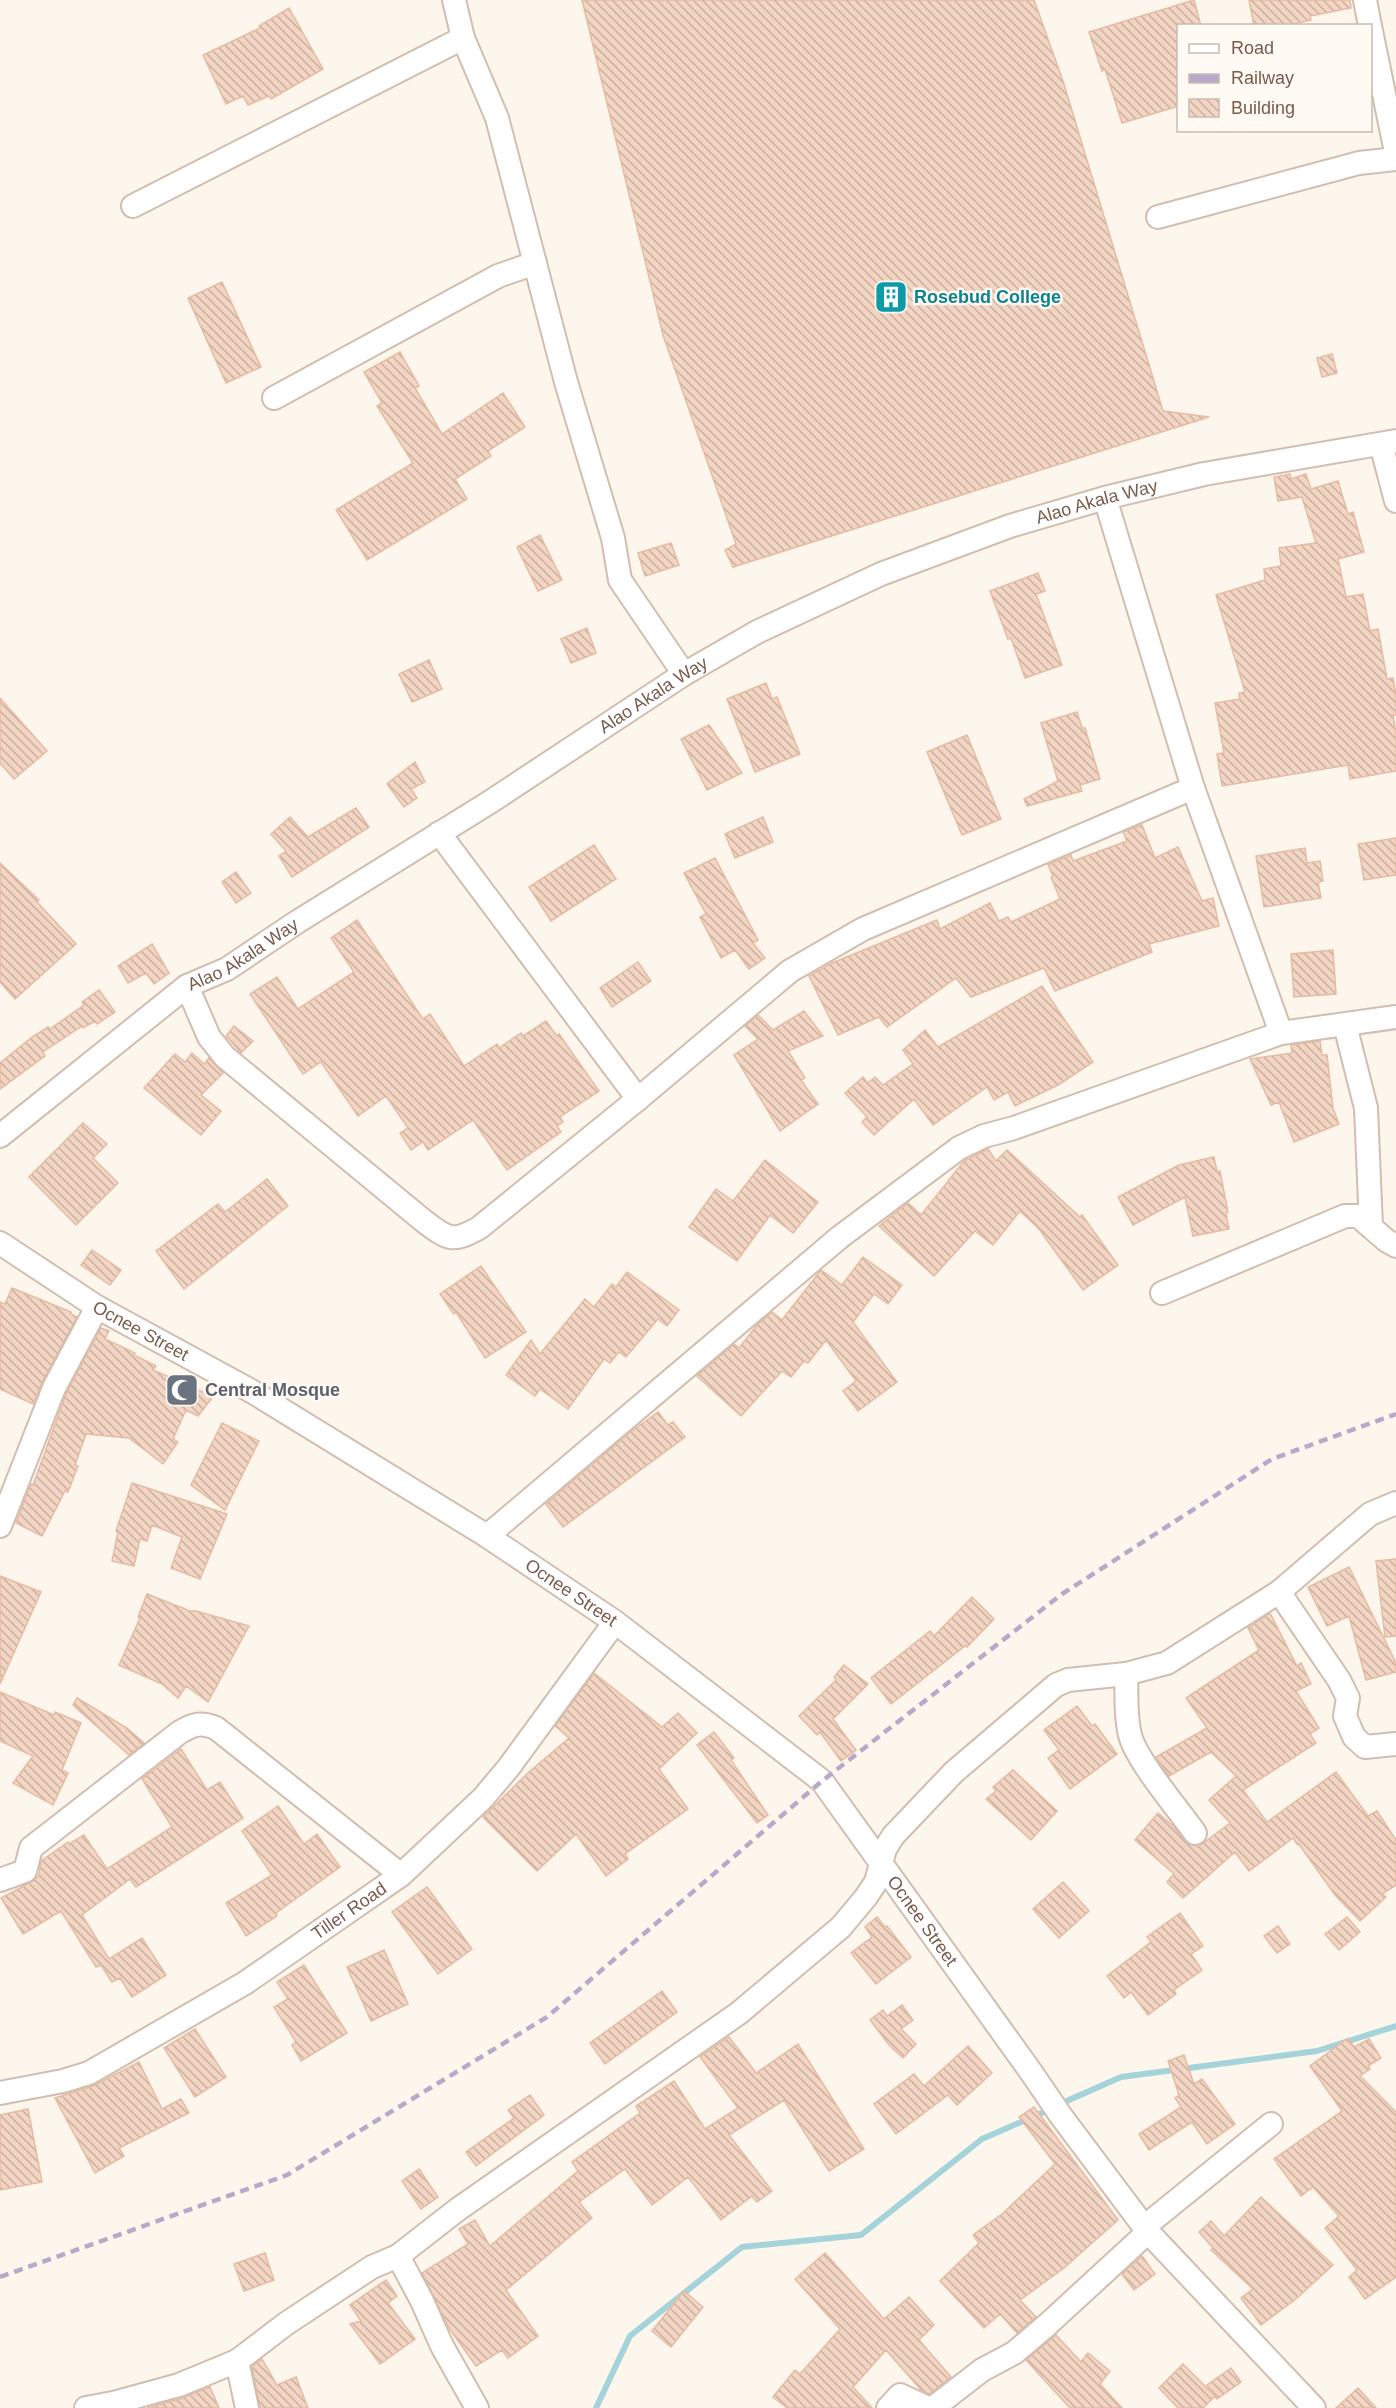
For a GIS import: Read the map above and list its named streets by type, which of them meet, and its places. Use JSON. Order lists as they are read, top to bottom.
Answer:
{
  "streets": {
    "street": ["Alao Akala Way", "Ocnee Street", "Tiller Road"]
  },
  "crossings": [
    ["Ocnee Street", "Tiller Road"]
  ],
  "places": {
    "building": ["Rosebud College"],
    "mosque": ["Central Mosque"]
  },
  "legend": ["Road", "Railway", "Building"]
}
